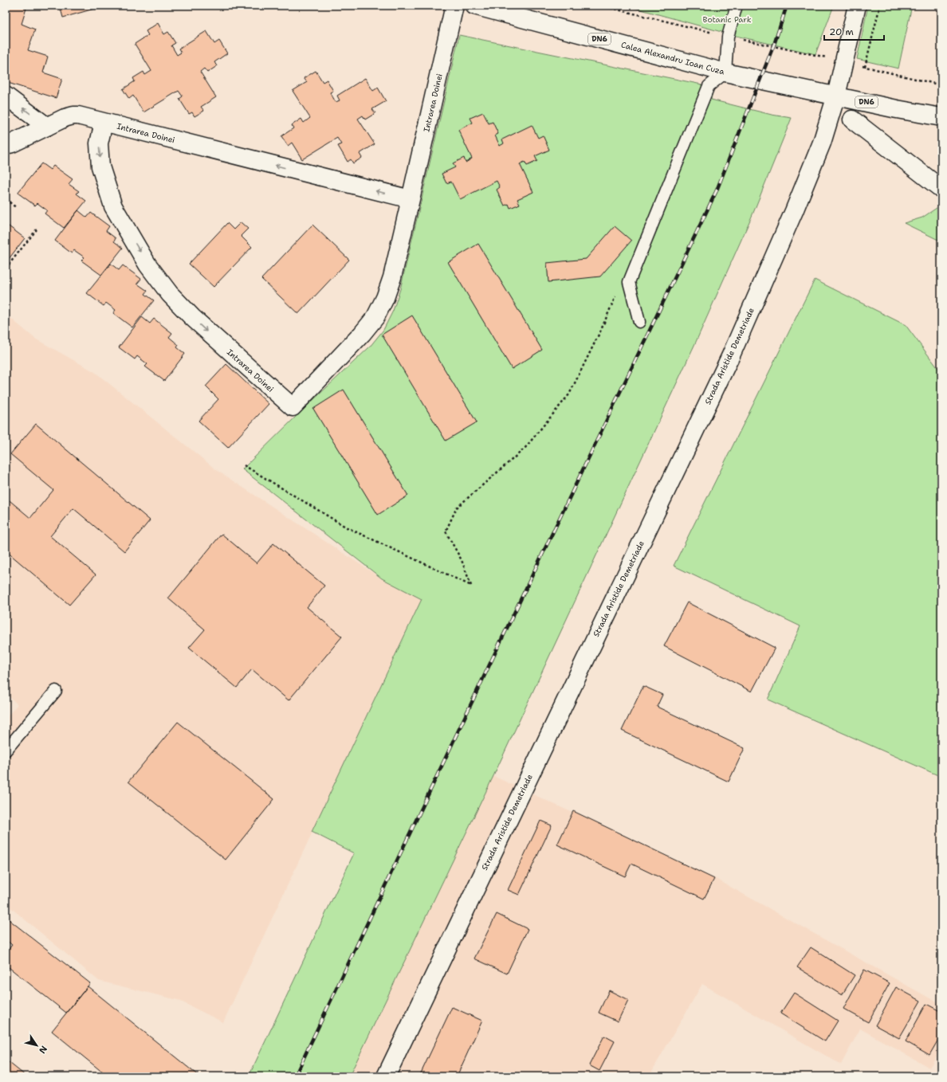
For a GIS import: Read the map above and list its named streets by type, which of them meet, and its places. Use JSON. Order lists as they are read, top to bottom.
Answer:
{
  "streets": {
    "street": [
      "DN6",
      "Calea Alexandru Ioan Cuza",
      "Intrarea Doinei",
      "Strada Aristide Demetriade"
    ]
  },
  "crossings": [
    ["DN6", "Calea Alexandru Ioan Cuza"],
    ["DN6", "Strada Aristide Demetriade"],
    ["Calea Alexandru Ioan Cuza", "Strada Aristide Demetriade"]
  ],
  "parks": ["Botanic Park"],
  "scale_bar": "20 m",
  "north": "bottom right"
}
